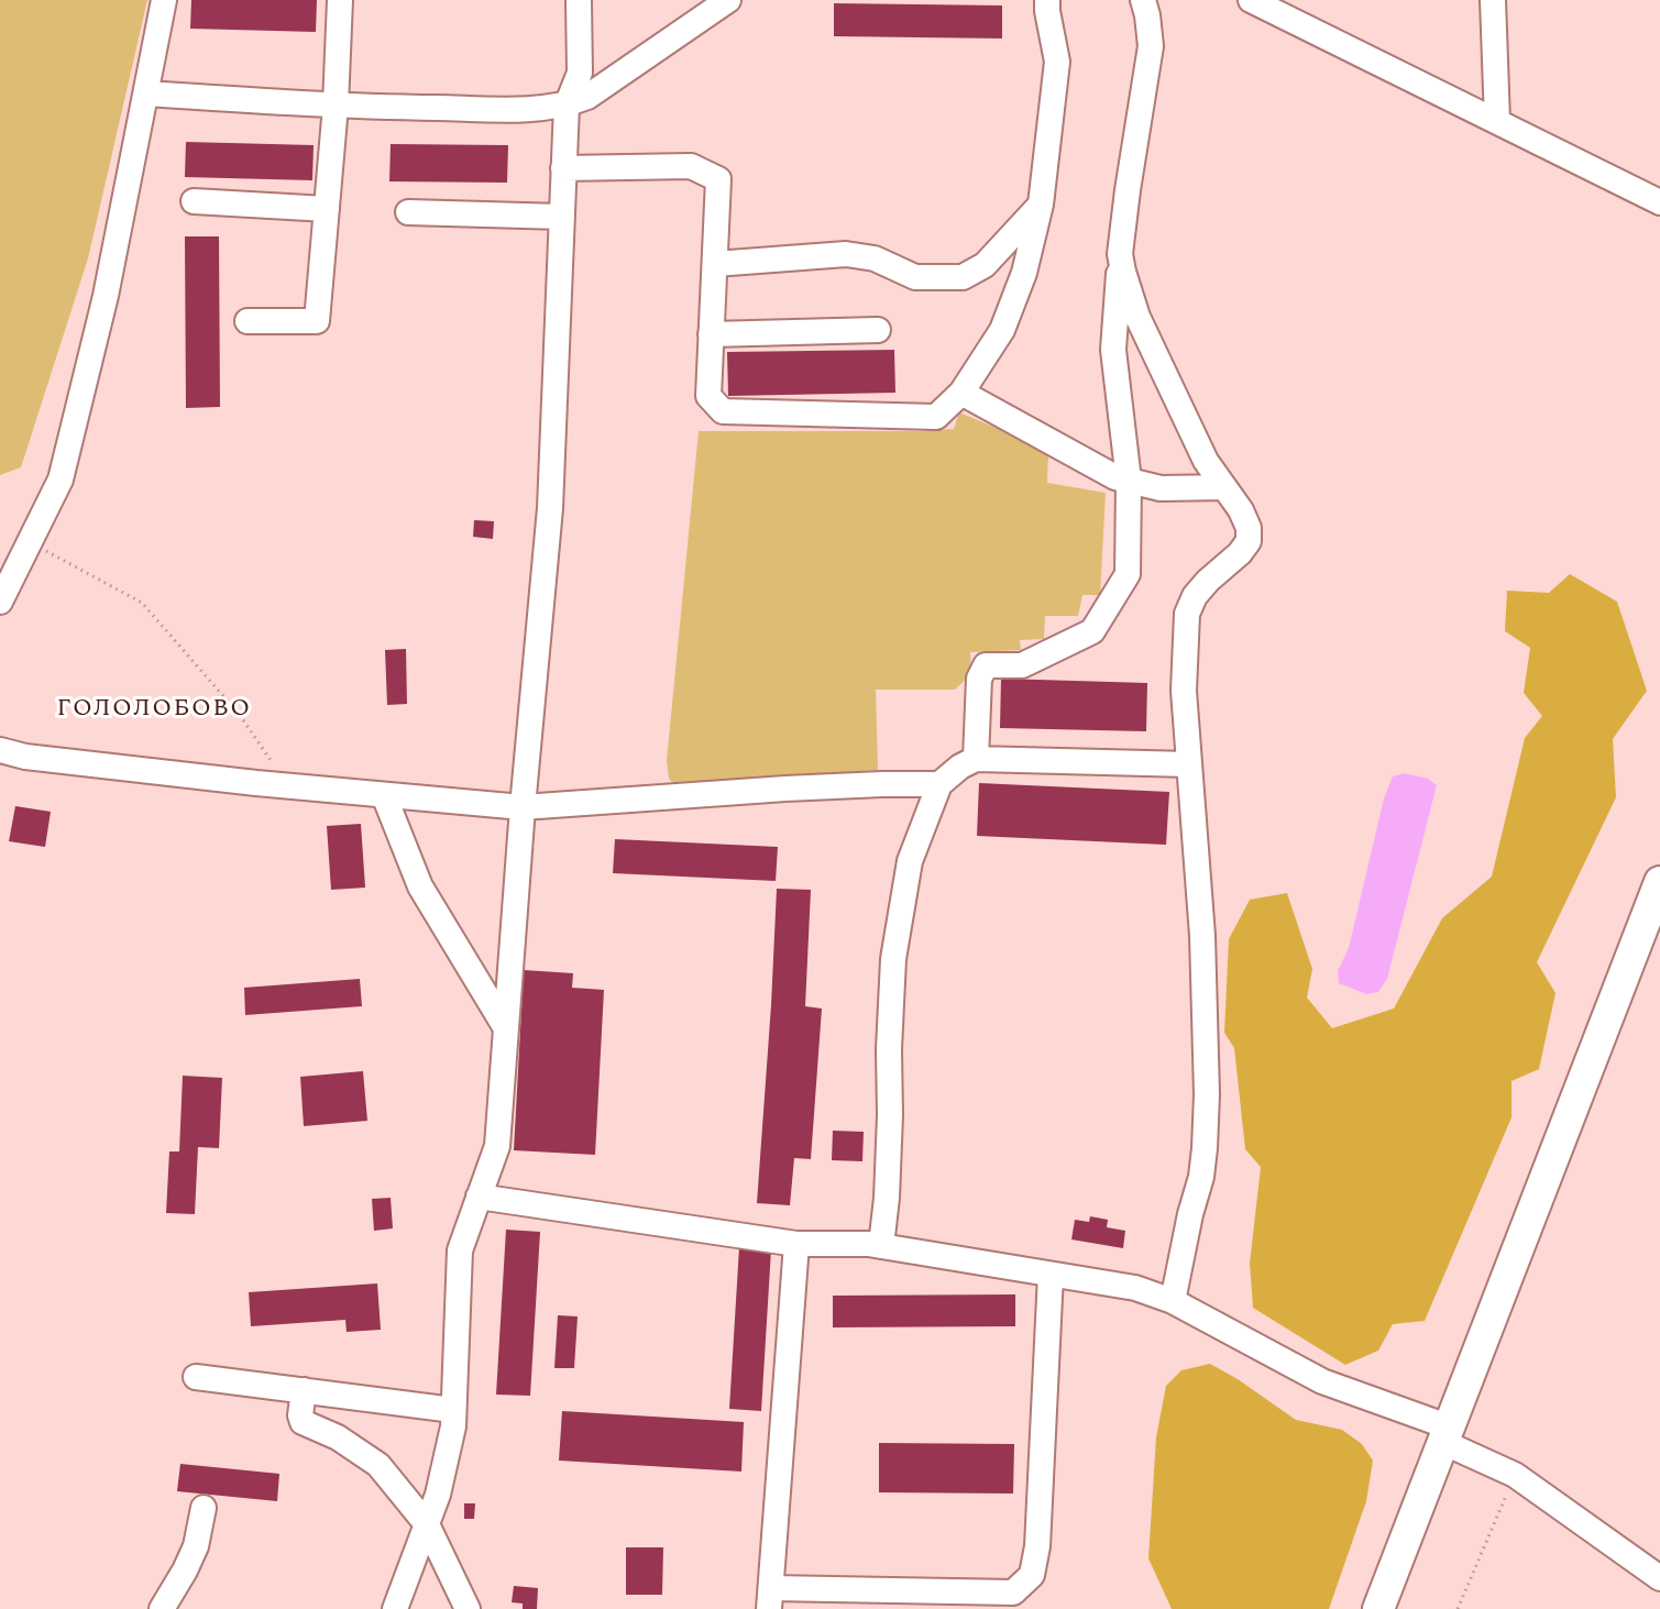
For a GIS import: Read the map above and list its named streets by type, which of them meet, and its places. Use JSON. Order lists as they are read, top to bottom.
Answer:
{
  "districts": ["ГОЛОЛОБОВО"]
}
